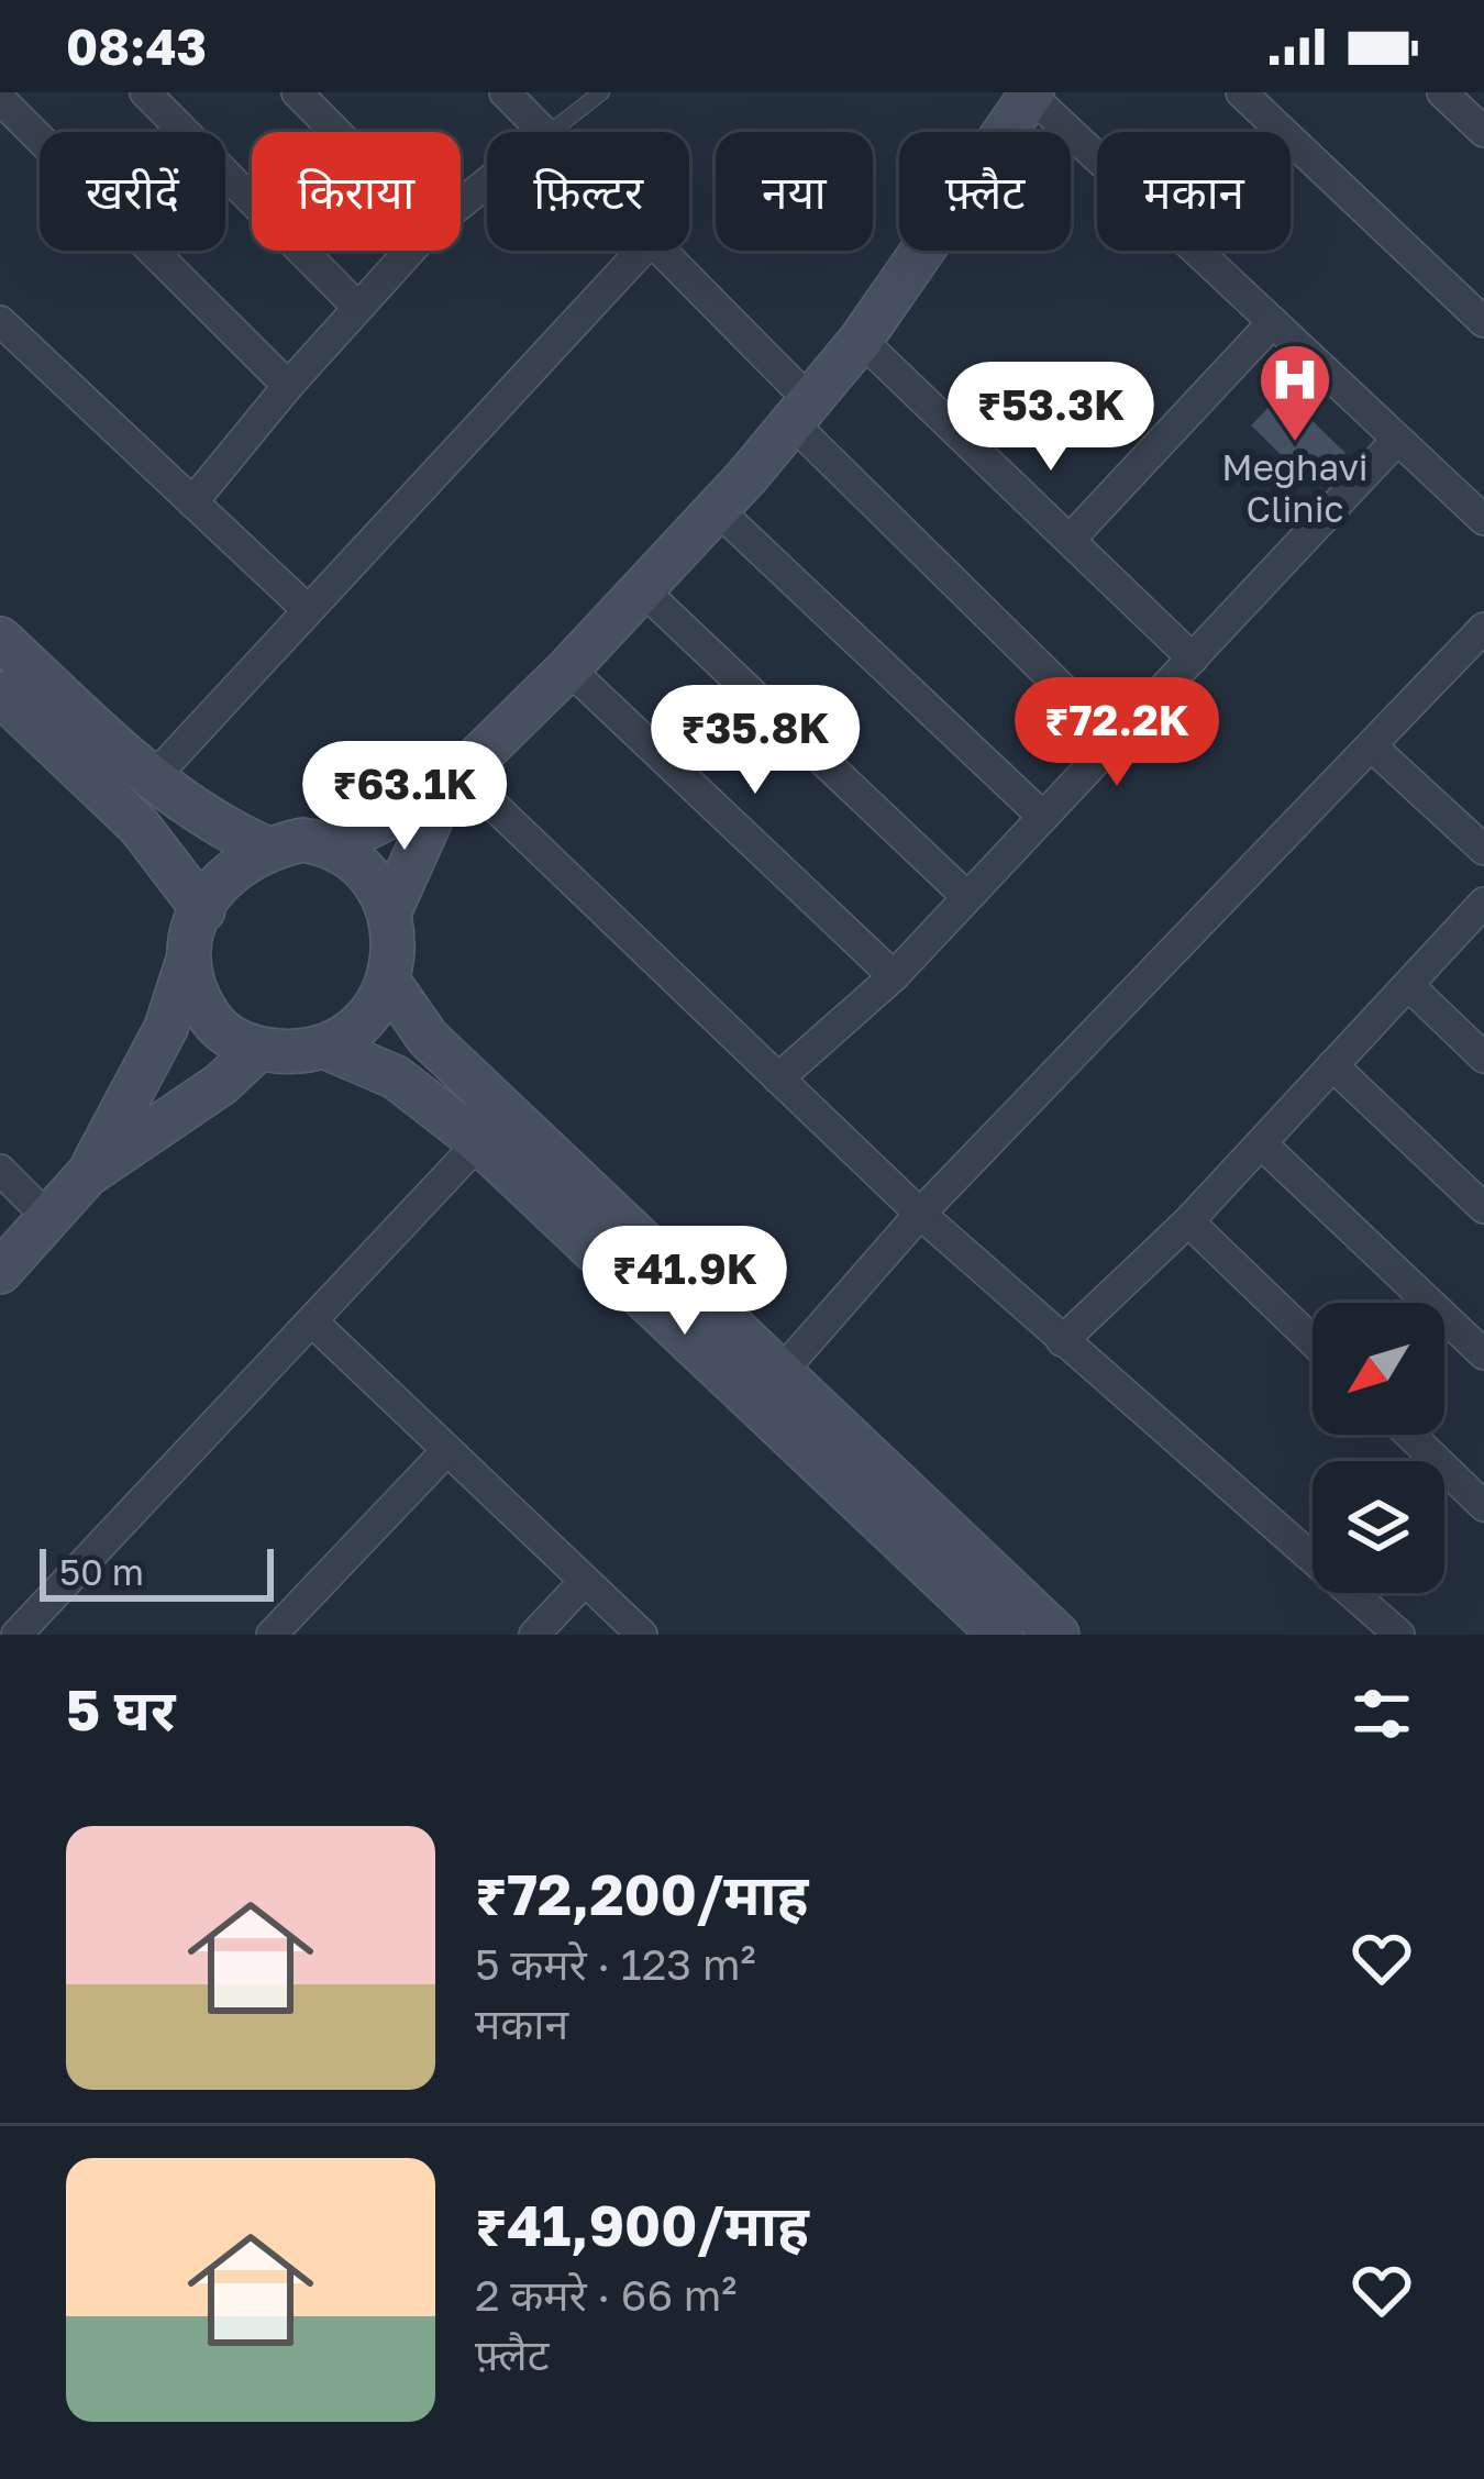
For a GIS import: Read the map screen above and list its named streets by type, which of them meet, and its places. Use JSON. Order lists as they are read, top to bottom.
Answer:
{
  "places": {
    "hospital": ["Meghavi Clinic"]
  },
  "scale_bar": "50 m",
  "north": "bottom left",
  "page": {
    "status": "08:43",
    "chip": [
      "खरीदें",
      "किराया",
      "फ़िल्टर",
      "नया",
      "फ़्लैट",
      "मकान"
    ],
    "price": [
      "₹53.3K",
      "₹72.2K",
      "₹35.8K",
      "₹63.1K",
      "₹41.9K"
    ],
    "scale": "50 m",
    "heading": "5 घर",
    "list": [
      {
        "name": "₹72,200/माह",
        "note": "5 कमरे · 123 m² · मकान"
      },
      {
        "name": "₹41,900/माह",
        "note": "2 कमरे · 66 m² · फ़्लैट"
      }
    ]
  }
}
